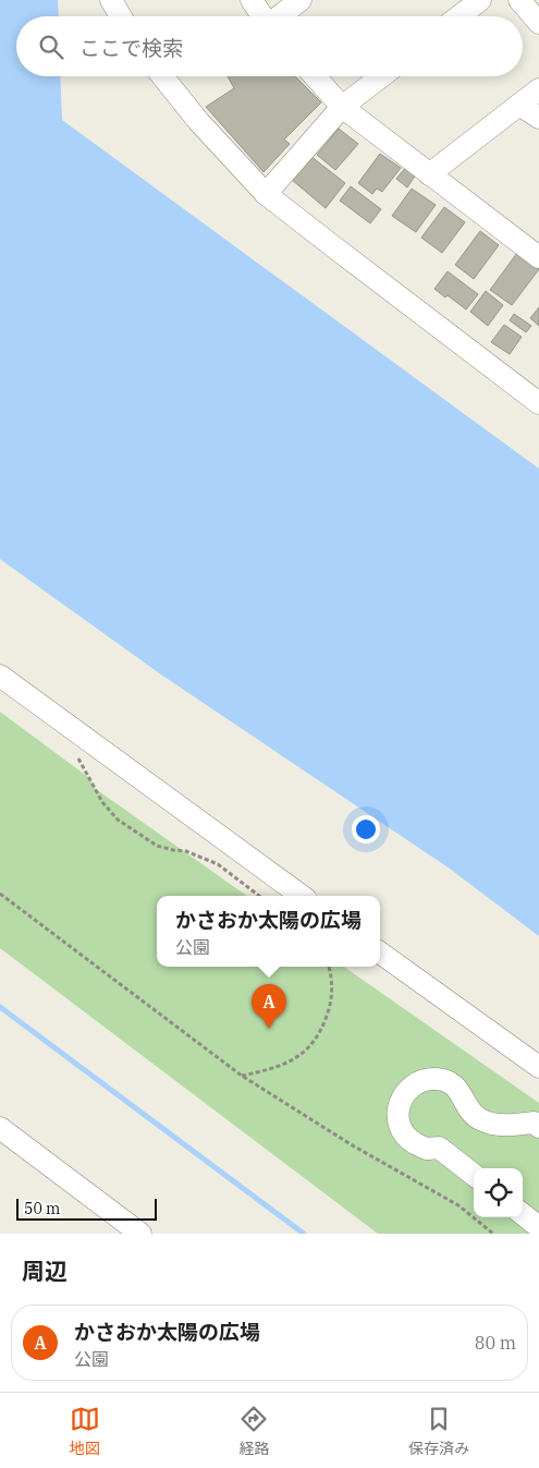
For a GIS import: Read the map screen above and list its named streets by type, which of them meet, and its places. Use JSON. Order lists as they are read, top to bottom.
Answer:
{
  "scale_bar": "50 m",
  "page": {
    "search": "ここで検索",
    "popup": ["かさおか太陽の広場", "公園"],
    "pins": "A",
    "scale": "50 m",
    "heading": "周辺",
    "list": [
      {
        "mark": "A",
        "name": "かさおか太陽の広場",
        "note": "公園",
        "value": "80 m"
      }
    ],
    "nav": ["地図", "経路", "保存済み"]
  }
}
